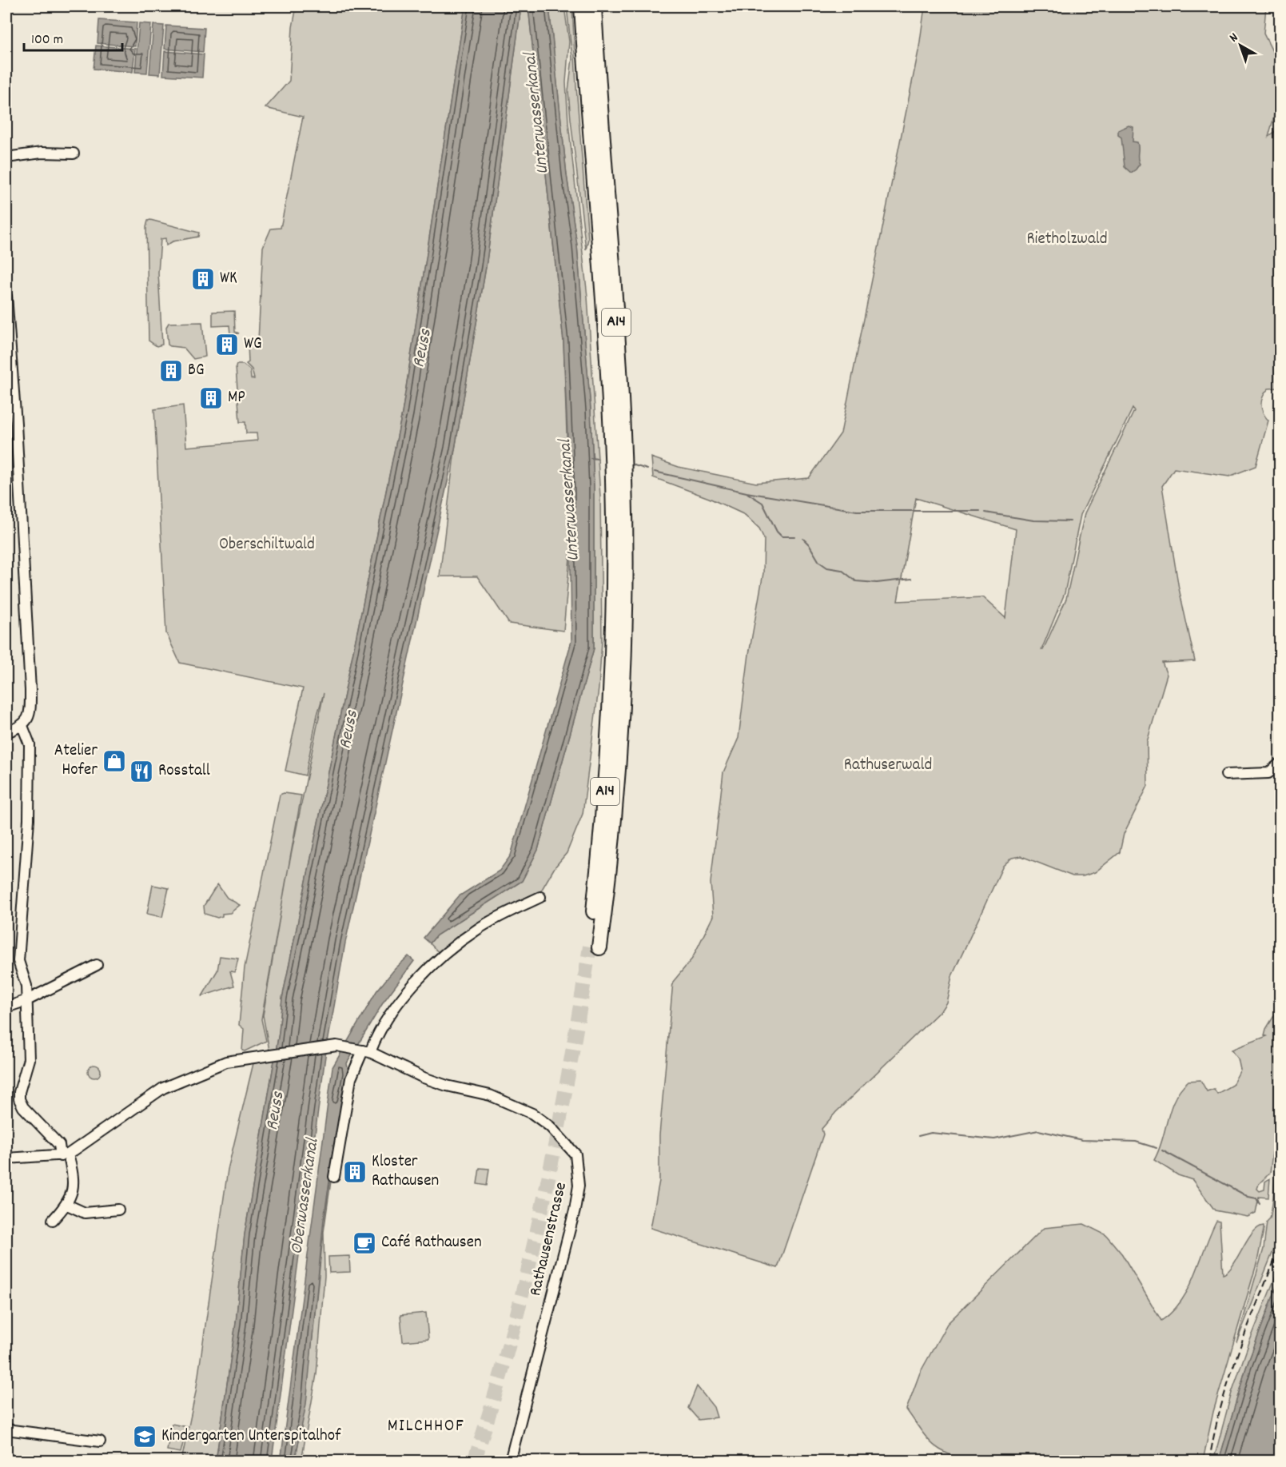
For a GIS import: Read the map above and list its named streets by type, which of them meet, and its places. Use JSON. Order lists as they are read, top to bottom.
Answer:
{
  "streets": {
    "highway": ["A14"],
    "street": ["Rathausenstrasse"]
  },
  "districts": ["MILCHHOF"],
  "water": ["Unterwasserkanal", "Reuss", "Oberwasserkanal"],
  "parks": ["Rietholzwald", "Oberschiltwald", "Rathuserwald"],
  "places": {
    "building": [
      "WK",
      "WG",
      "BG",
      "MP",
      "Kloster Rathausen"
    ],
    "shop": ["Atelier Hofer"],
    "restaurant": ["Rosstall"],
    "cafe": ["Café Rathausen"],
    "school or university": ["Kindergarten Unterspitalhof"]
  },
  "scale_bar": "100 m",
  "north": "top left"
}
